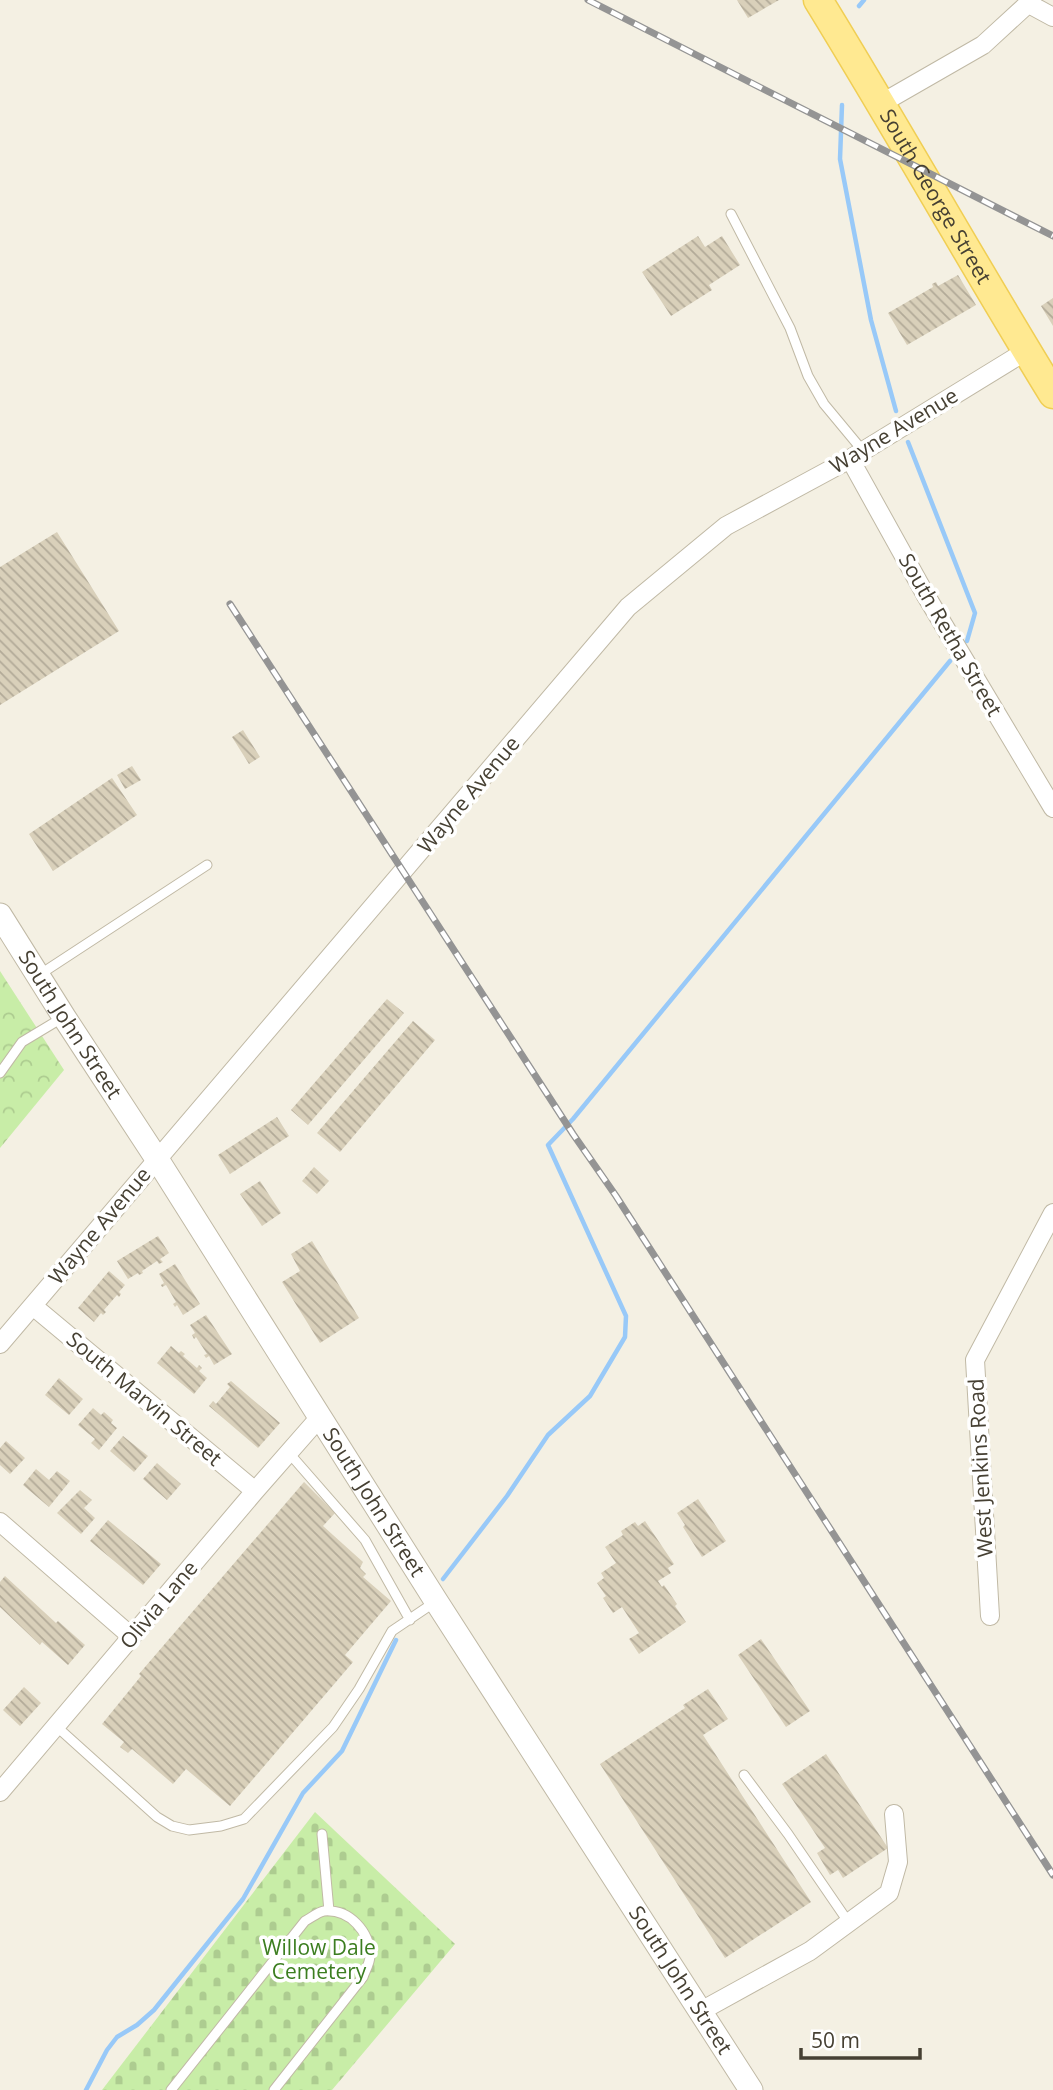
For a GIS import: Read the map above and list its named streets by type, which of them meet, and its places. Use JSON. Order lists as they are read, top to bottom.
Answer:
{
  "streets": {
    "main road": ["South George Street"],
    "street": [
      "Wayne Avenue",
      "South Retha Street",
      "South John Street",
      "South Marvin Street",
      "West Jenkins Road",
      "Olivia Lane"
    ]
  },
  "crossings": [
    ["South George Street", "Wayne Avenue"],
    ["Wayne Avenue", "South Retha Street"],
    ["Wayne Avenue", "South John Street"],
    ["Wayne Avenue", "South Marvin Street"],
    ["South John Street", "Olivia Lane"],
    ["South Marvin Street", "Olivia Lane"]
  ],
  "parks": ["Willow Dale Cemetery"],
  "scale_bar": "50 m"
}
